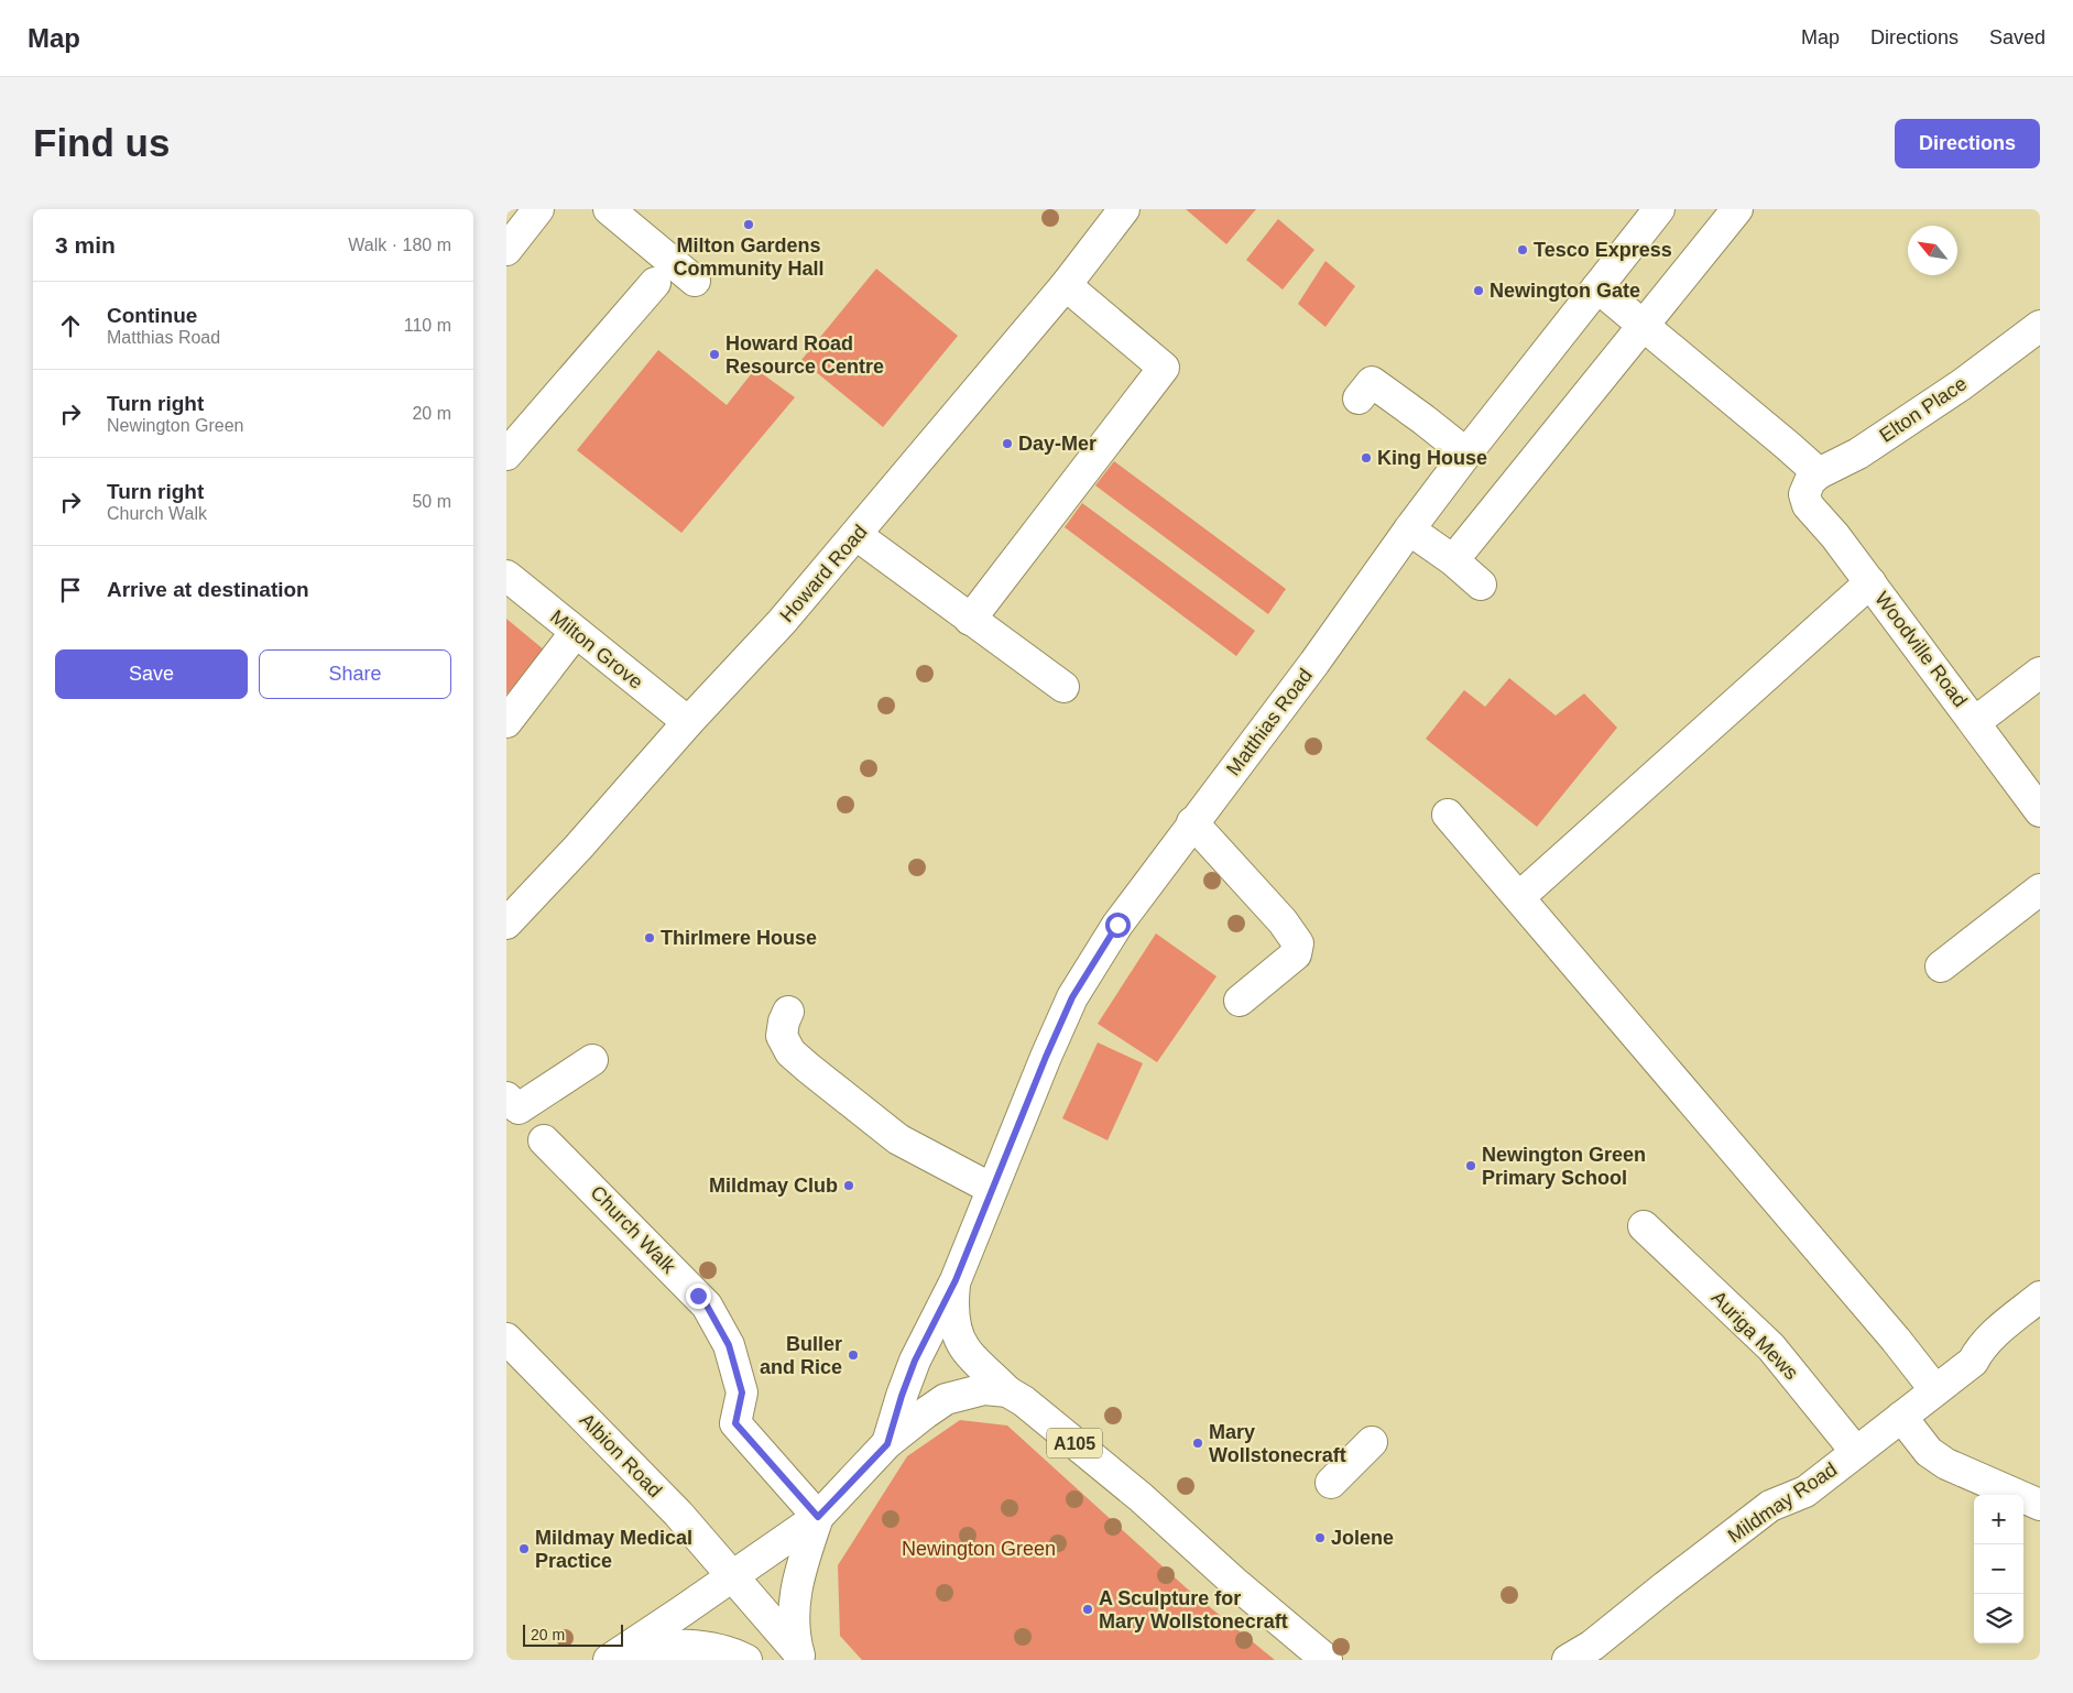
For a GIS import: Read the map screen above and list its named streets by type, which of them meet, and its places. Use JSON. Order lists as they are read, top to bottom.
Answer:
{
  "streets": {
    "street": [
      "Elton Place",
      "Howard Road",
      "Milton Grove",
      "Woodville Road",
      "Matthias Road",
      "Church Walk",
      "Auriga Mews",
      "A105",
      "Albion Road",
      "Mildmay Road"
    ]
  },
  "crossings": [
    ["Elton Place", "Woodville Road"],
    ["Howard Road", "Milton Grove"],
    ["Matthias Road", "A105"],
    ["Auriga Mews", "Mildmay Road"]
  ],
  "parks": ["Newington Green"],
  "places": [
    "Milton Gardens Community Hall",
    "Tesco Express",
    "Newington Gate",
    "Howard Road Resource Centre",
    "Day-Mer",
    "King House",
    "Thirlmere House",
    "Newington Green Primary School",
    "Mildmay Club",
    "Buller and Rice",
    "Mary Wollstonecraft",
    "Jolene",
    "Mildmay Medical Practice",
    "A Sculpture for Mary Wollstonecraft"
  ],
  "scale_bar": "20 m",
  "north": "top left",
  "page": {
    "header": "Map",
    "nav": ["Map", "Directions", "Saved"],
    "buttons": [
      "Directions",
      ["Save", "Share"]
    ],
    "title": "Find us",
    "heading": ["3 min", "Walk · 180 m"],
    "list": [
      ["Continue", "Matthias Road", "110 m"],
      ["Turn right", "Newington Green", "20 m"],
      ["Turn right", "Church Walk", "50 m"],
      "Arrive at destination"
    ],
    "map_buttons": ["+", "−"],
    "scale": "20 m"
  }
}
